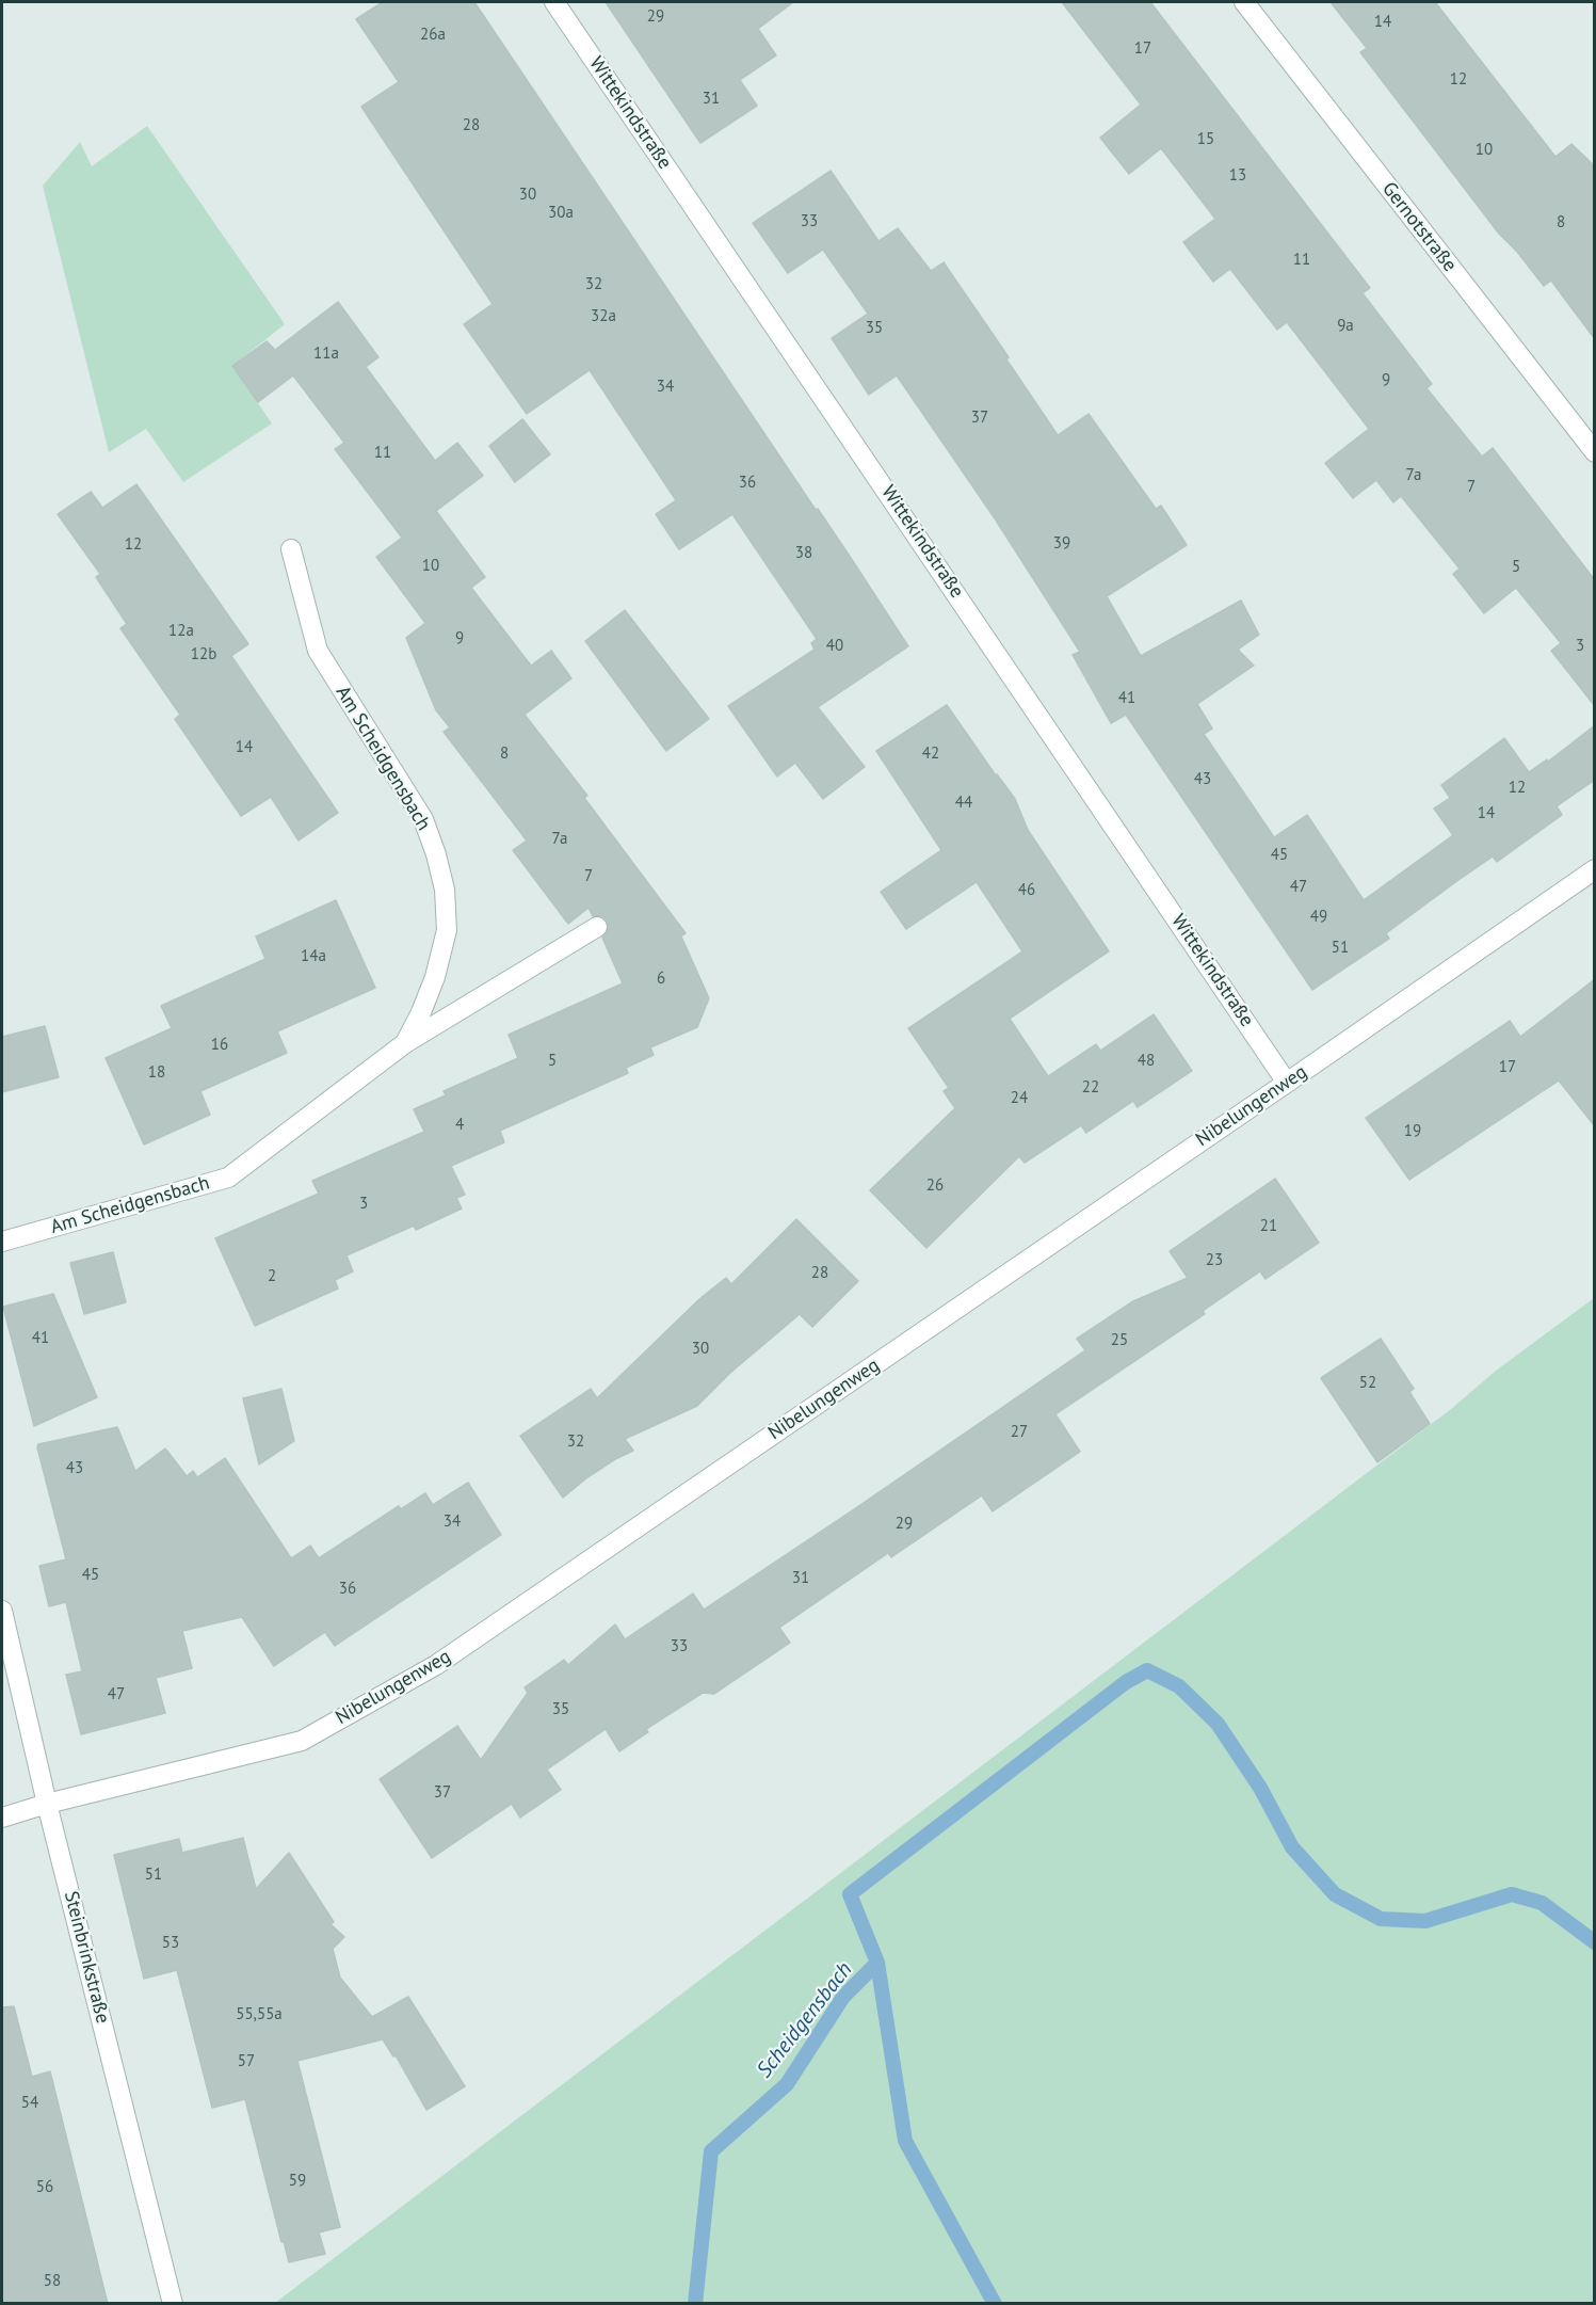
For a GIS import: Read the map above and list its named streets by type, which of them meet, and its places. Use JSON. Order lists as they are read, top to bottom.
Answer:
{
  "streets": {
    "street": [
      "Wittekindstraße",
      "Gernotstraße",
      "Am Scheidgensbach",
      "Nibelungenweg",
      "Steinbrinkstraße"
    ]
  },
  "crossings": [
    ["Wittekindstraße", "Nibelungenweg"],
    ["Nibelungenweg", "Steinbrinkstraße"]
  ],
  "water": ["Scheidgensbach"],
  "house_numbers": [
    "29",
    "14",
    "26a",
    "17",
    "12",
    "31",
    "28",
    "15",
    "10",
    "13",
    "30",
    "30a",
    "33",
    "8",
    "11",
    "32",
    "32a",
    "9a",
    "35",
    "11a",
    "9",
    "34",
    "37",
    "11",
    "7a",
    "36",
    "7",
    "39",
    "12",
    "38",
    "10",
    "5",
    "12a",
    "9",
    "40",
    "3",
    "12b",
    "41",
    "14",
    "8",
    "42",
    "43",
    "12",
    "44",
    "14",
    "7a",
    "45",
    "7",
    "47",
    "46",
    "49",
    "51",
    "14a",
    "6",
    "16",
    "5",
    "48",
    "17",
    "18",
    "22",
    "24",
    "4",
    "19",
    "26",
    "3",
    "21",
    "23",
    "28",
    "2",
    "41",
    "25",
    "30",
    "52",
    "27",
    "32",
    "43",
    "34",
    "29",
    "45",
    "31",
    "36",
    "33",
    "47",
    "35",
    "37",
    "51",
    "53",
    "55,55a",
    "57",
    "54",
    "59",
    "56",
    "58"
  ]
}
